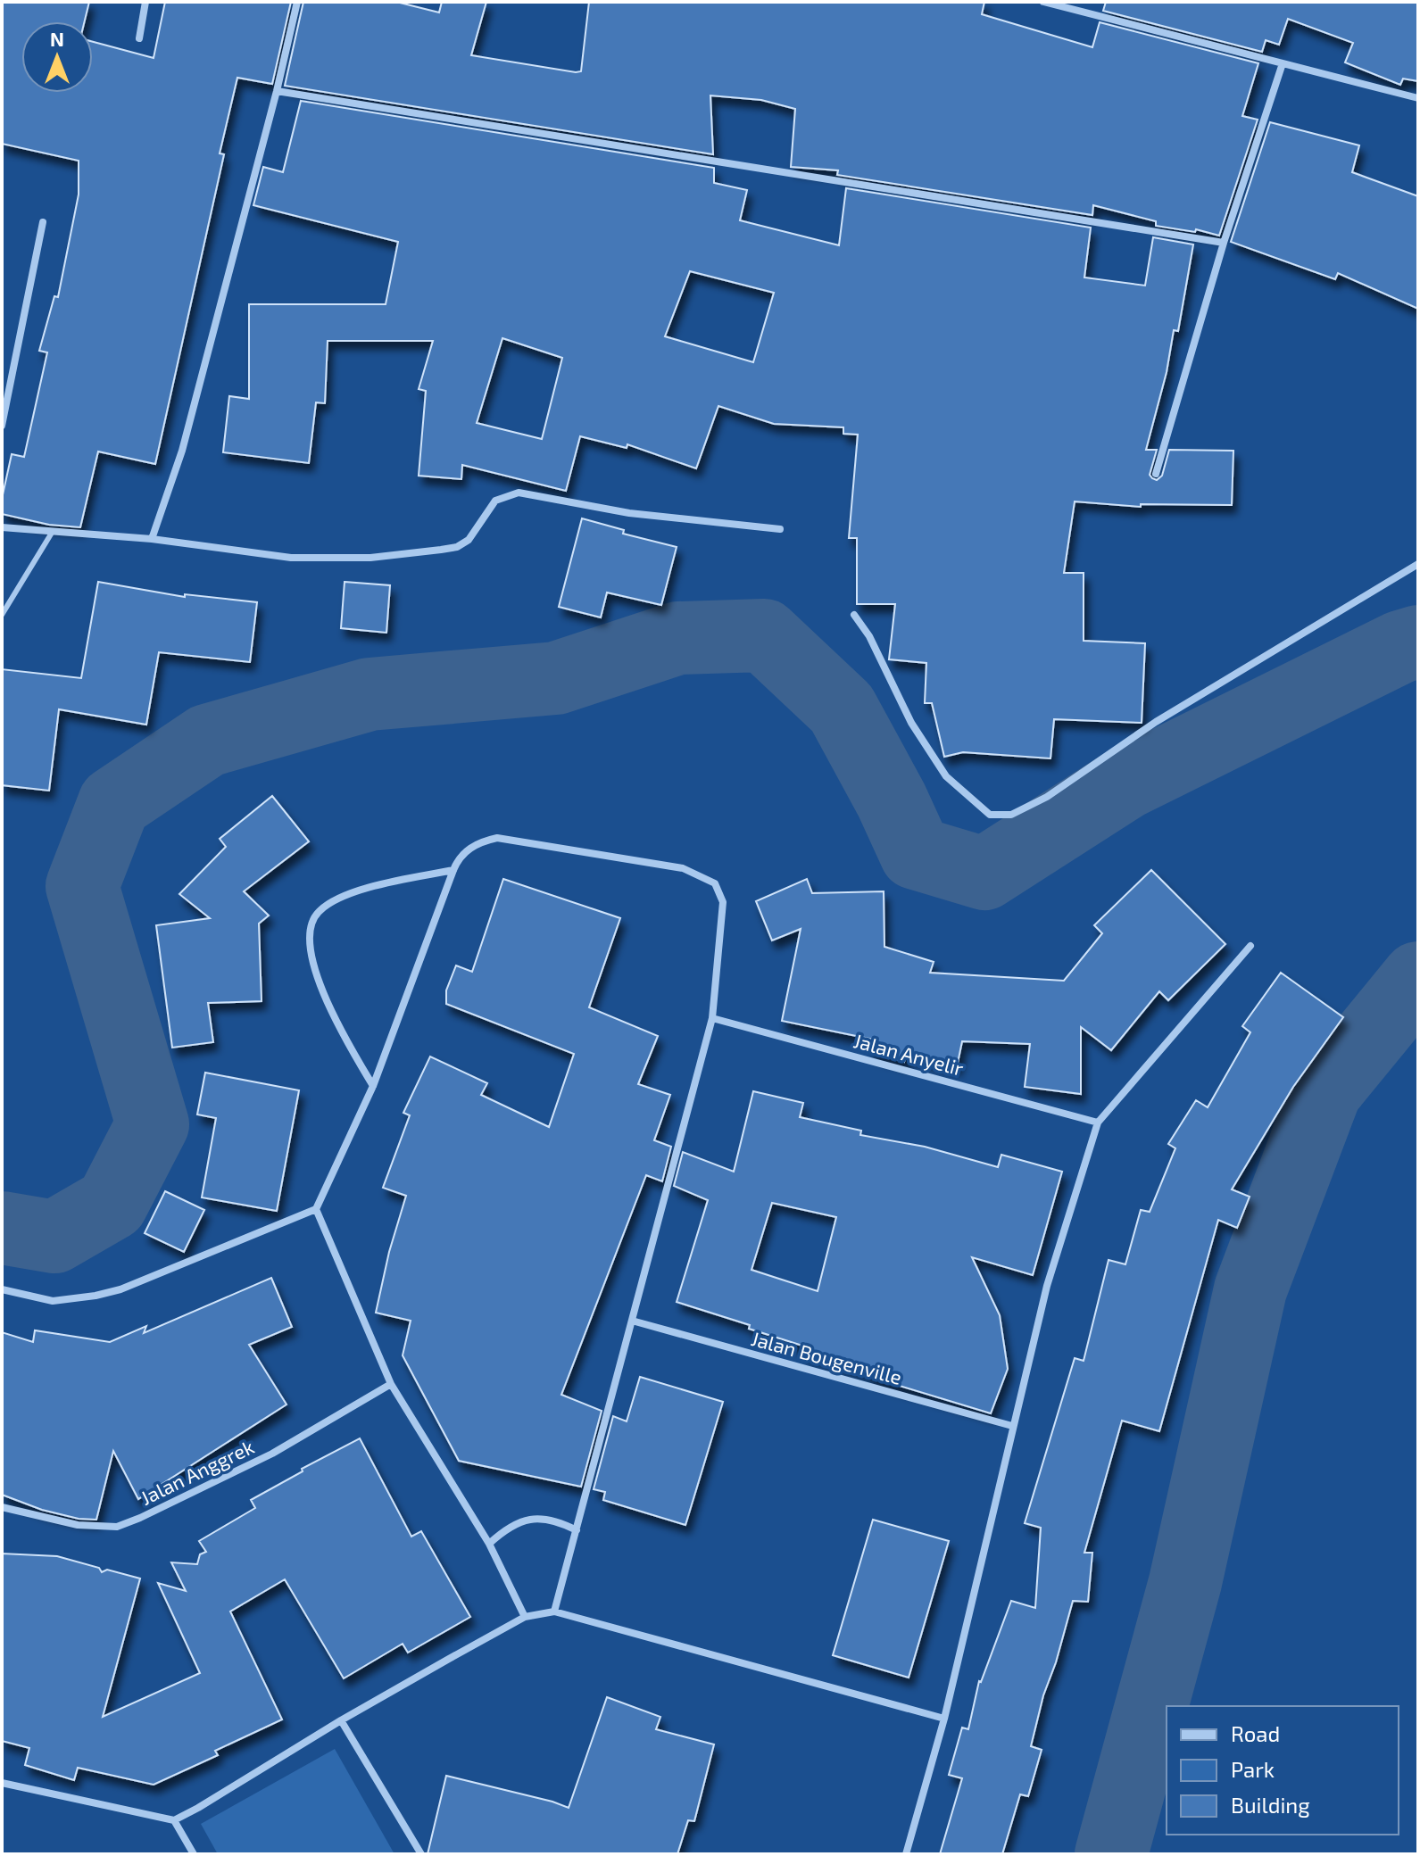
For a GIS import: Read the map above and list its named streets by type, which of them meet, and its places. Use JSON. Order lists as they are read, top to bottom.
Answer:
{
  "streets": {
    "street": ["Jalan Anyelir", "Jalan Bougenville", "Jalan Anggrek"]
  },
  "legend": ["Road", "Park", "Building"],
  "north": "top"
}
